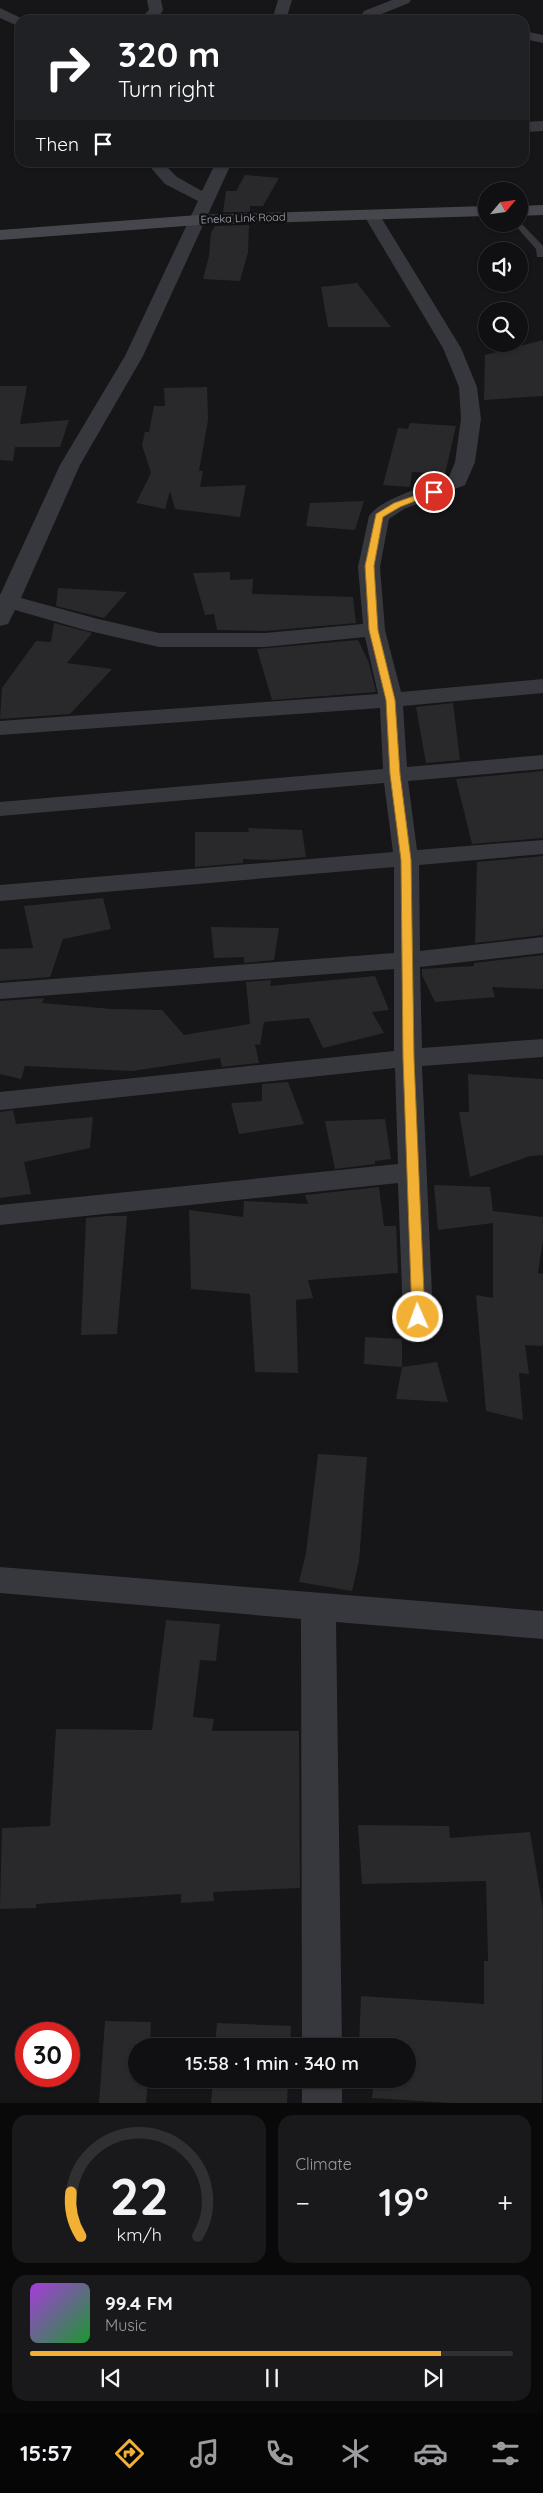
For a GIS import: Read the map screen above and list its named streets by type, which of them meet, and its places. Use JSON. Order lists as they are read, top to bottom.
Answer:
{
  "streets": {
    "street": ["Eneka Link Road"]
  },
  "north": "top right",
  "page": {
    "turn": ["320 m", "Turn right"],
    "then": "Then",
    "limit": "30",
    "trip": "15:58 · 1 min · 340 m",
    "tile": "Climate",
    "heat": ["−", "19°", "+"],
    "song": ["99.4 FM", "Music"],
    "tabs": "15:57",
    "gauge": ["22", "km/h"]
  }
}
